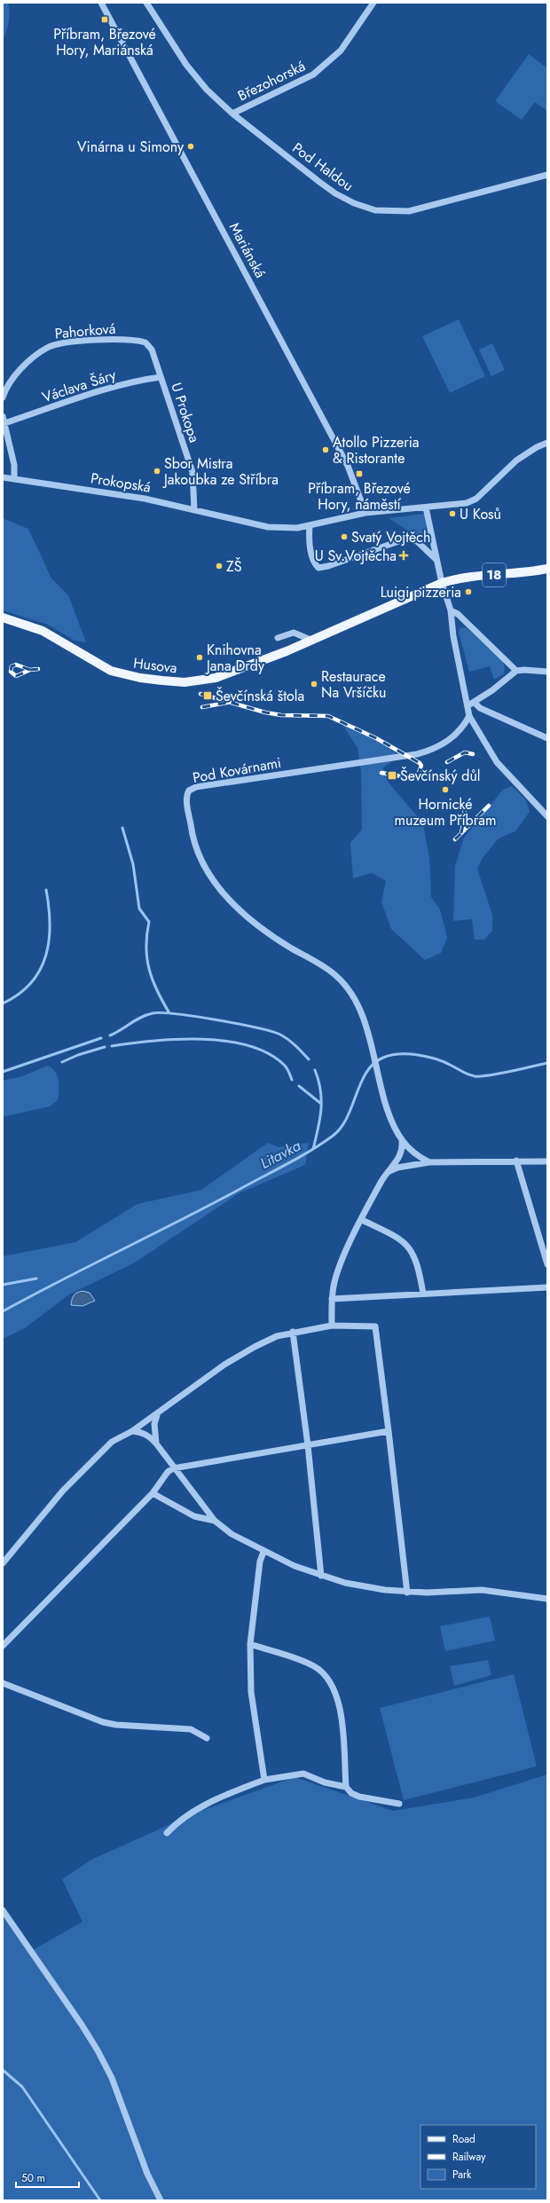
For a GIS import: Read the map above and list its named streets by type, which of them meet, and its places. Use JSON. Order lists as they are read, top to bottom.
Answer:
{
  "streets": {
    "main road": ["18", "Husova"],
    "street": [
      "Březohorská",
      "Pod Haldou",
      "Mariánská",
      "Pahorková",
      "Václava Šáry",
      "U Prokopa",
      "Prokopská",
      "Pod Kovárnami"
    ]
  },
  "crossings": [
    ["Březohorská", "Pod Haldou"],
    ["Mariánská", "Prokopská"],
    ["Pahorková", "U Prokopa"],
    ["Václava Šáry", "U Prokopa"],
    ["U Prokopa", "Prokopská"],
    ["18", "Husova"]
  ],
  "water": ["Litavka"],
  "places": {
    "transit": [
      "Příbram, Březové Hory, Mariánská",
      "Příbram, Březové Hory, náměstí",
      "Ševčínská štola",
      "Ševčínský důl"
    ],
    "other": [
      "Vinárna u Simony",
      "Atollo Pizzeria & Ristorante",
      "Sbor Mistra Jakoubka ze Stříbra",
      "U Kosů",
      "Svatý Vojtěch",
      "ZŠ",
      "Luigi pizzeria",
      "Knihovna Jana Drdy",
      "Restaurace Na Vršíčku",
      "Hornické muzeum Příbram"
    ],
    "health": ["U Sv.Vojtěcha"]
  },
  "legend": ["Road", "Railway", "Park"],
  "scale_bar": "50 m"
}
